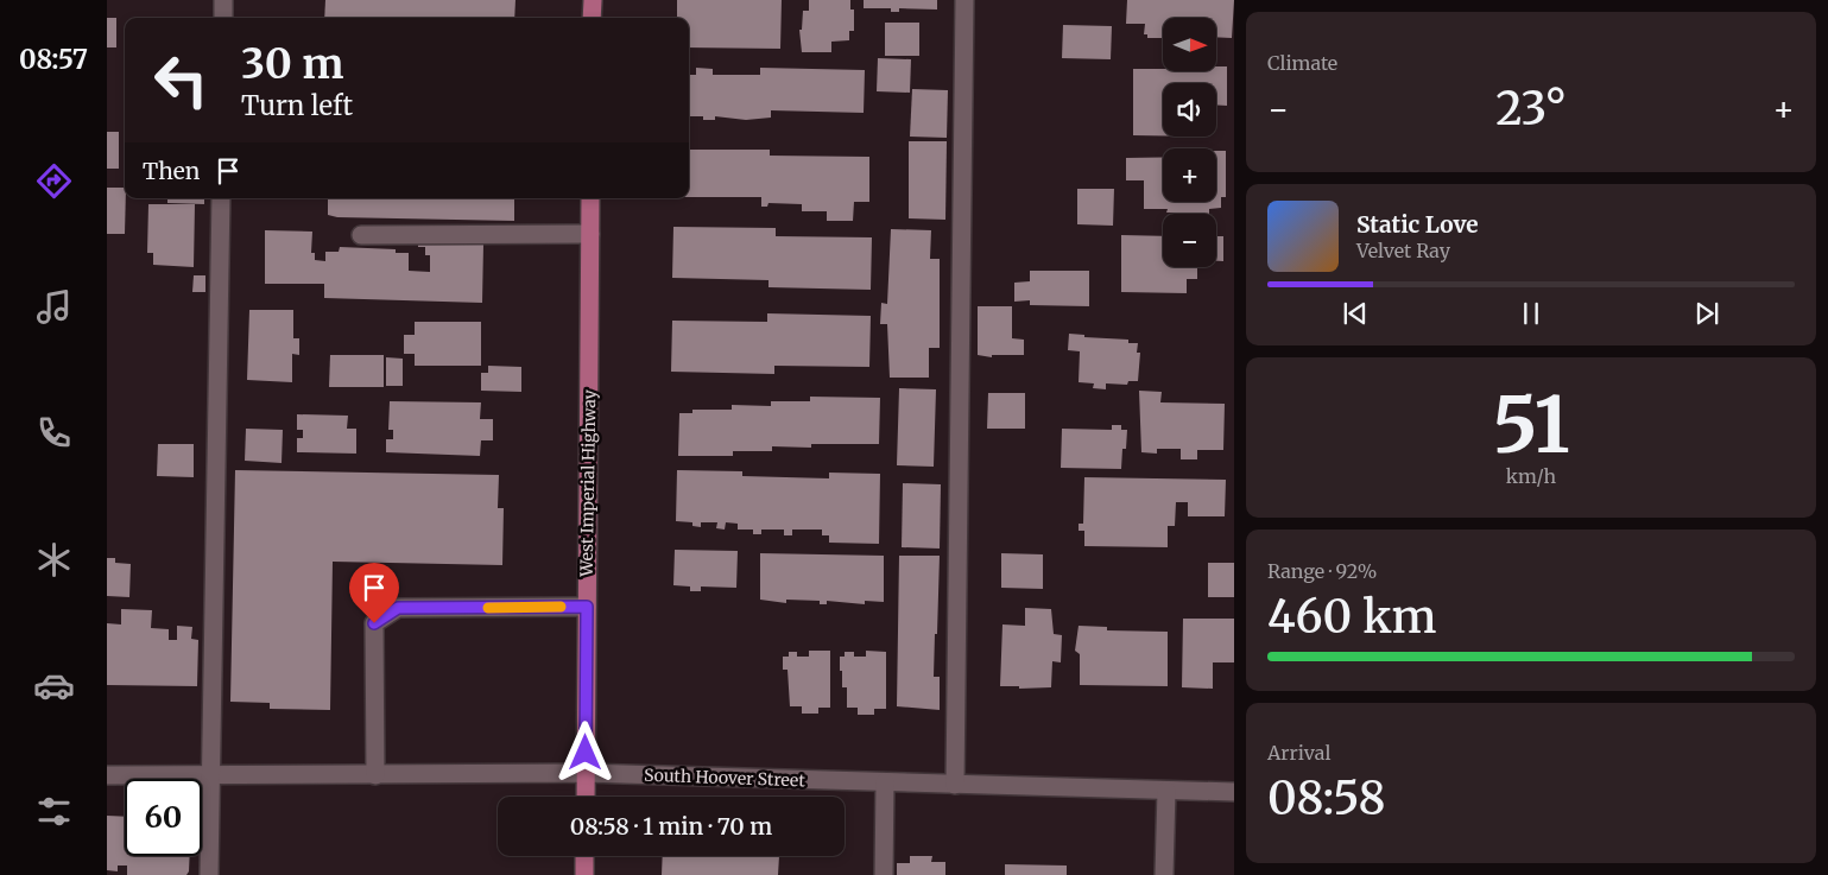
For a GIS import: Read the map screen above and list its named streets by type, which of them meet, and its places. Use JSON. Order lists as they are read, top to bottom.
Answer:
{
  "streets": {
    "main road": ["West Imperial Highway"],
    "street": ["South Hoover Street"]
  },
  "crossings": [
    ["West Imperial Highway", "South Hoover Street"]
  ],
  "north": "right",
  "page": {
    "tabs": "08:57",
    "tile": [
      "Climate",
      ["51", "km/h"],
      ["Range · 92%", "460 km"],
      ["Arrival", "08:58"]
    ],
    "map_buttons": ["+", "−"],
    "turn": ["30 m", "Turn left"],
    "heat": ["−", "23°", "+"],
    "then": "Then",
    "song": ["Static Love", "Velvet Ray"],
    "limit": "60",
    "trip": "08:58 · 1 min · 70 m"
  }
}
